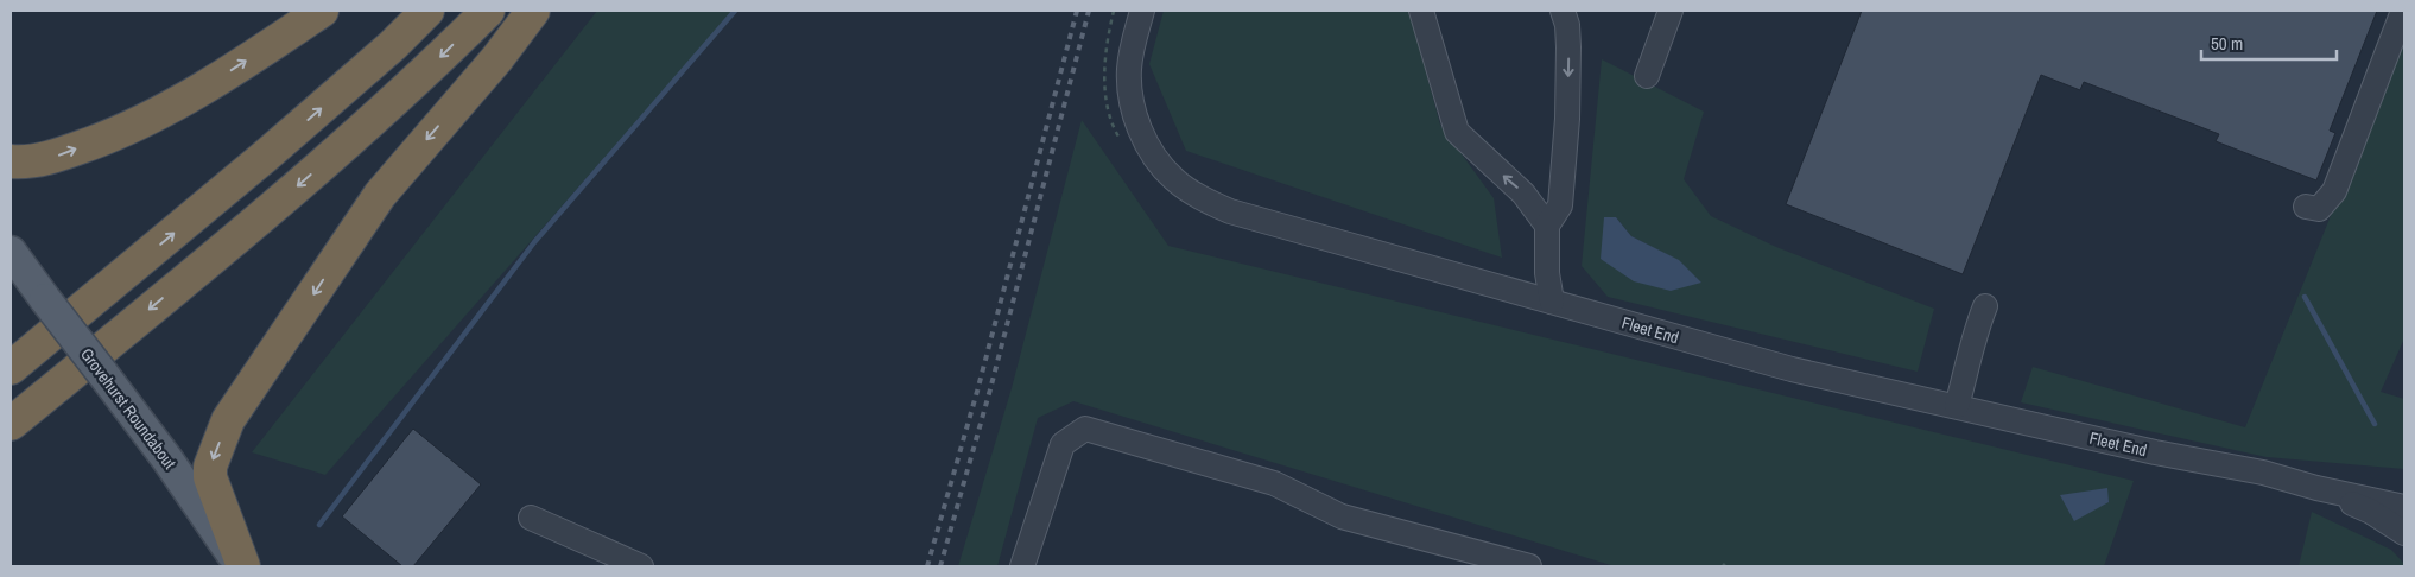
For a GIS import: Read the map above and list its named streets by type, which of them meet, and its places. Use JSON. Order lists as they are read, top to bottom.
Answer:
{
  "streets": {
    "main road": ["Grovehurst Roundabout"],
    "street": ["Fleet End"]
  },
  "scale_bar": "50 m"
}
